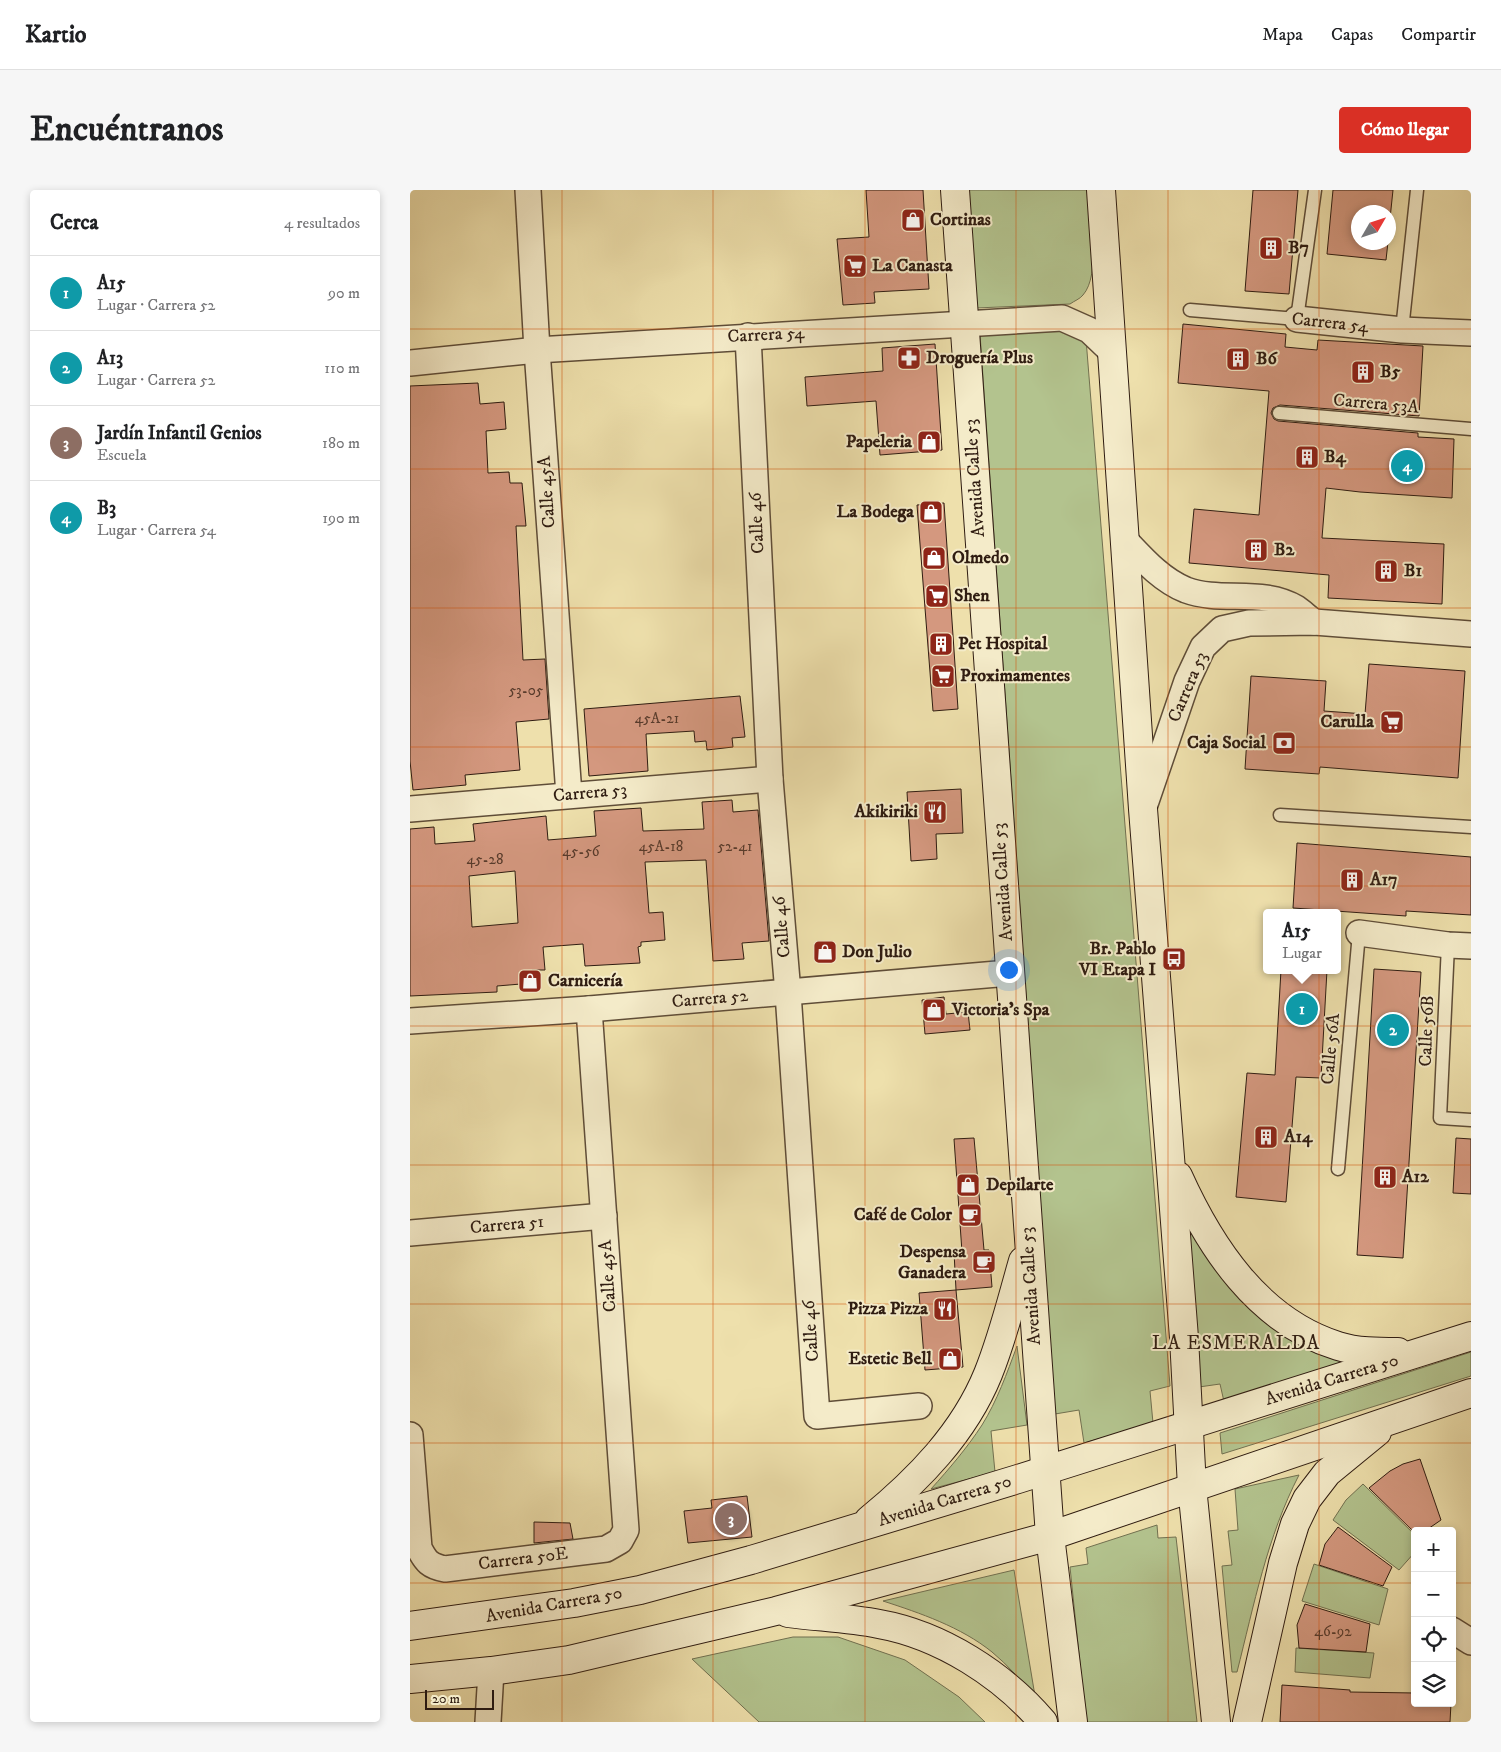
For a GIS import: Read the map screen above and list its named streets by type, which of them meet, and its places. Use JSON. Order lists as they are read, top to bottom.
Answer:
{
  "streets": {
    "main road": ["Avenida Calle 53", "Avenida Carrera 50"],
    "street": [
      "Carrera 54",
      "Calle 45A",
      "Calle 46",
      "Carrera 53",
      "Carrera 52",
      "Carrera 51",
      "Carrera 50E"
    ],
    "lane": ["Carrera 53A", "Calle 56B", "Calle 56A"]
  },
  "crossings": [
    ["Carrera 54", "Avenida Calle 53"],
    ["Carrera 54", "Calle 45A"],
    ["Carrera 54", "Calle 46"],
    ["Avenida Calle 53", "Carrera 52"],
    ["Avenida Calle 53", "Avenida Carrera 50"],
    ["Calle 45A", "Carrera 53"],
    ["Calle 45A", "Carrera 52"],
    ["Calle 45A", "Carrera 51"],
    ["Calle 45A", "Carrera 50E"],
    ["Calle 46", "Carrera 53"],
    ["Calle 46", "Carrera 52"]
  ],
  "districts": ["LA ESMERALDA"],
  "places": {
    "shop": [
      "Cortinas",
      "Papeleria",
      "La Bodega",
      "Olmedo",
      "Don Julio",
      "Carnicería",
      "Victoria's Spa",
      "Depilarte",
      "Estetic Bell"
    ],
    "building": [
      "B7",
      "B6",
      "B5",
      "B4",
      "B2",
      "B1",
      "Pet Hospital",
      "A17",
      "A14",
      "A12"
    ],
    "supermarket": [
      "La Canasta",
      "Shen",
      "Proximamentes",
      "Carulla"
    ],
    "pharmacy": ["Droguería Plus"],
    "bank": ["Caja Social"],
    "restaurant": ["Akikiriki", "Pizza Pizza"],
    "bus stop": ["Br. Pablo VI Etapa I"],
    "cafe": ["Café de Color", "Despensa Ganadera"]
  },
  "house_numbers": [
    "53-05",
    "45A-21",
    "45A-18",
    "52-41",
    "45-56",
    "45-28",
    "46-92"
  ],
  "scale_bar": "20 m",
  "north": "top right",
  "page": {
    "header": "Kartio",
    "nav": ["Mapa", "Capas", "Compartir"],
    "buttons": "Cómo llegar",
    "title": "Encuéntranos",
    "heading": ["Cerca", "4 resultados"],
    "list": [
      {
        "mark": "1",
        "name": "A15",
        "note": "Lugar · Carrera 52",
        "value": "90 m"
      },
      {
        "mark": "2",
        "name": "A13",
        "note": "Lugar · Carrera 52",
        "value": "110 m"
      },
      {
        "mark": "3",
        "name": "Jardín Infantil Genios",
        "note": "Escuela",
        "value": "180 m"
      },
      {
        "mark": "4",
        "name": "B3",
        "note": "Lugar · Carrera 54",
        "value": "190 m"
      }
    ],
    "pins": [
      "4",
      "1",
      "2",
      "3"
    ],
    "popup": ["A15", "Lugar"],
    "map_buttons": ["+", "−"],
    "scale": "20 m"
  }
}
